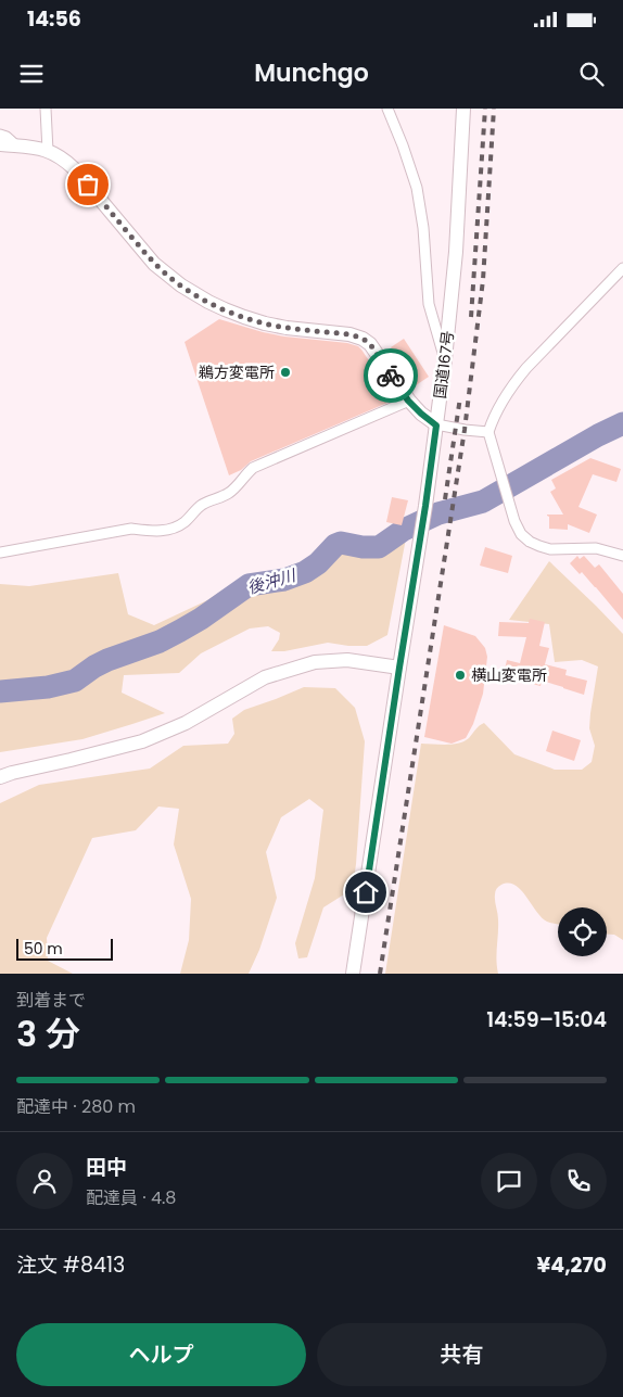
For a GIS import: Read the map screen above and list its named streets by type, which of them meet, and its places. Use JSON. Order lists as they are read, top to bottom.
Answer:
{
  "streets": {
    "street": ["国道167号"]
  },
  "water": ["後沖川"],
  "places": ["鵜方変電所", "横山変電所"],
  "scale_bar": "50 m",
  "page": {
    "status": "14:56",
    "header": "Munchgo",
    "scale": "50 m",
    "heading": ["3 分", "到着まで", "14:59–15:04"],
    "panel": [
      "田中",
      "配達員 · 4.8",
      "注文 #8413",
      "¥4,270"
    ],
    "bar": "配達中 · 280 m",
    "buttons": ["ヘルプ", "共有"]
  }
}
